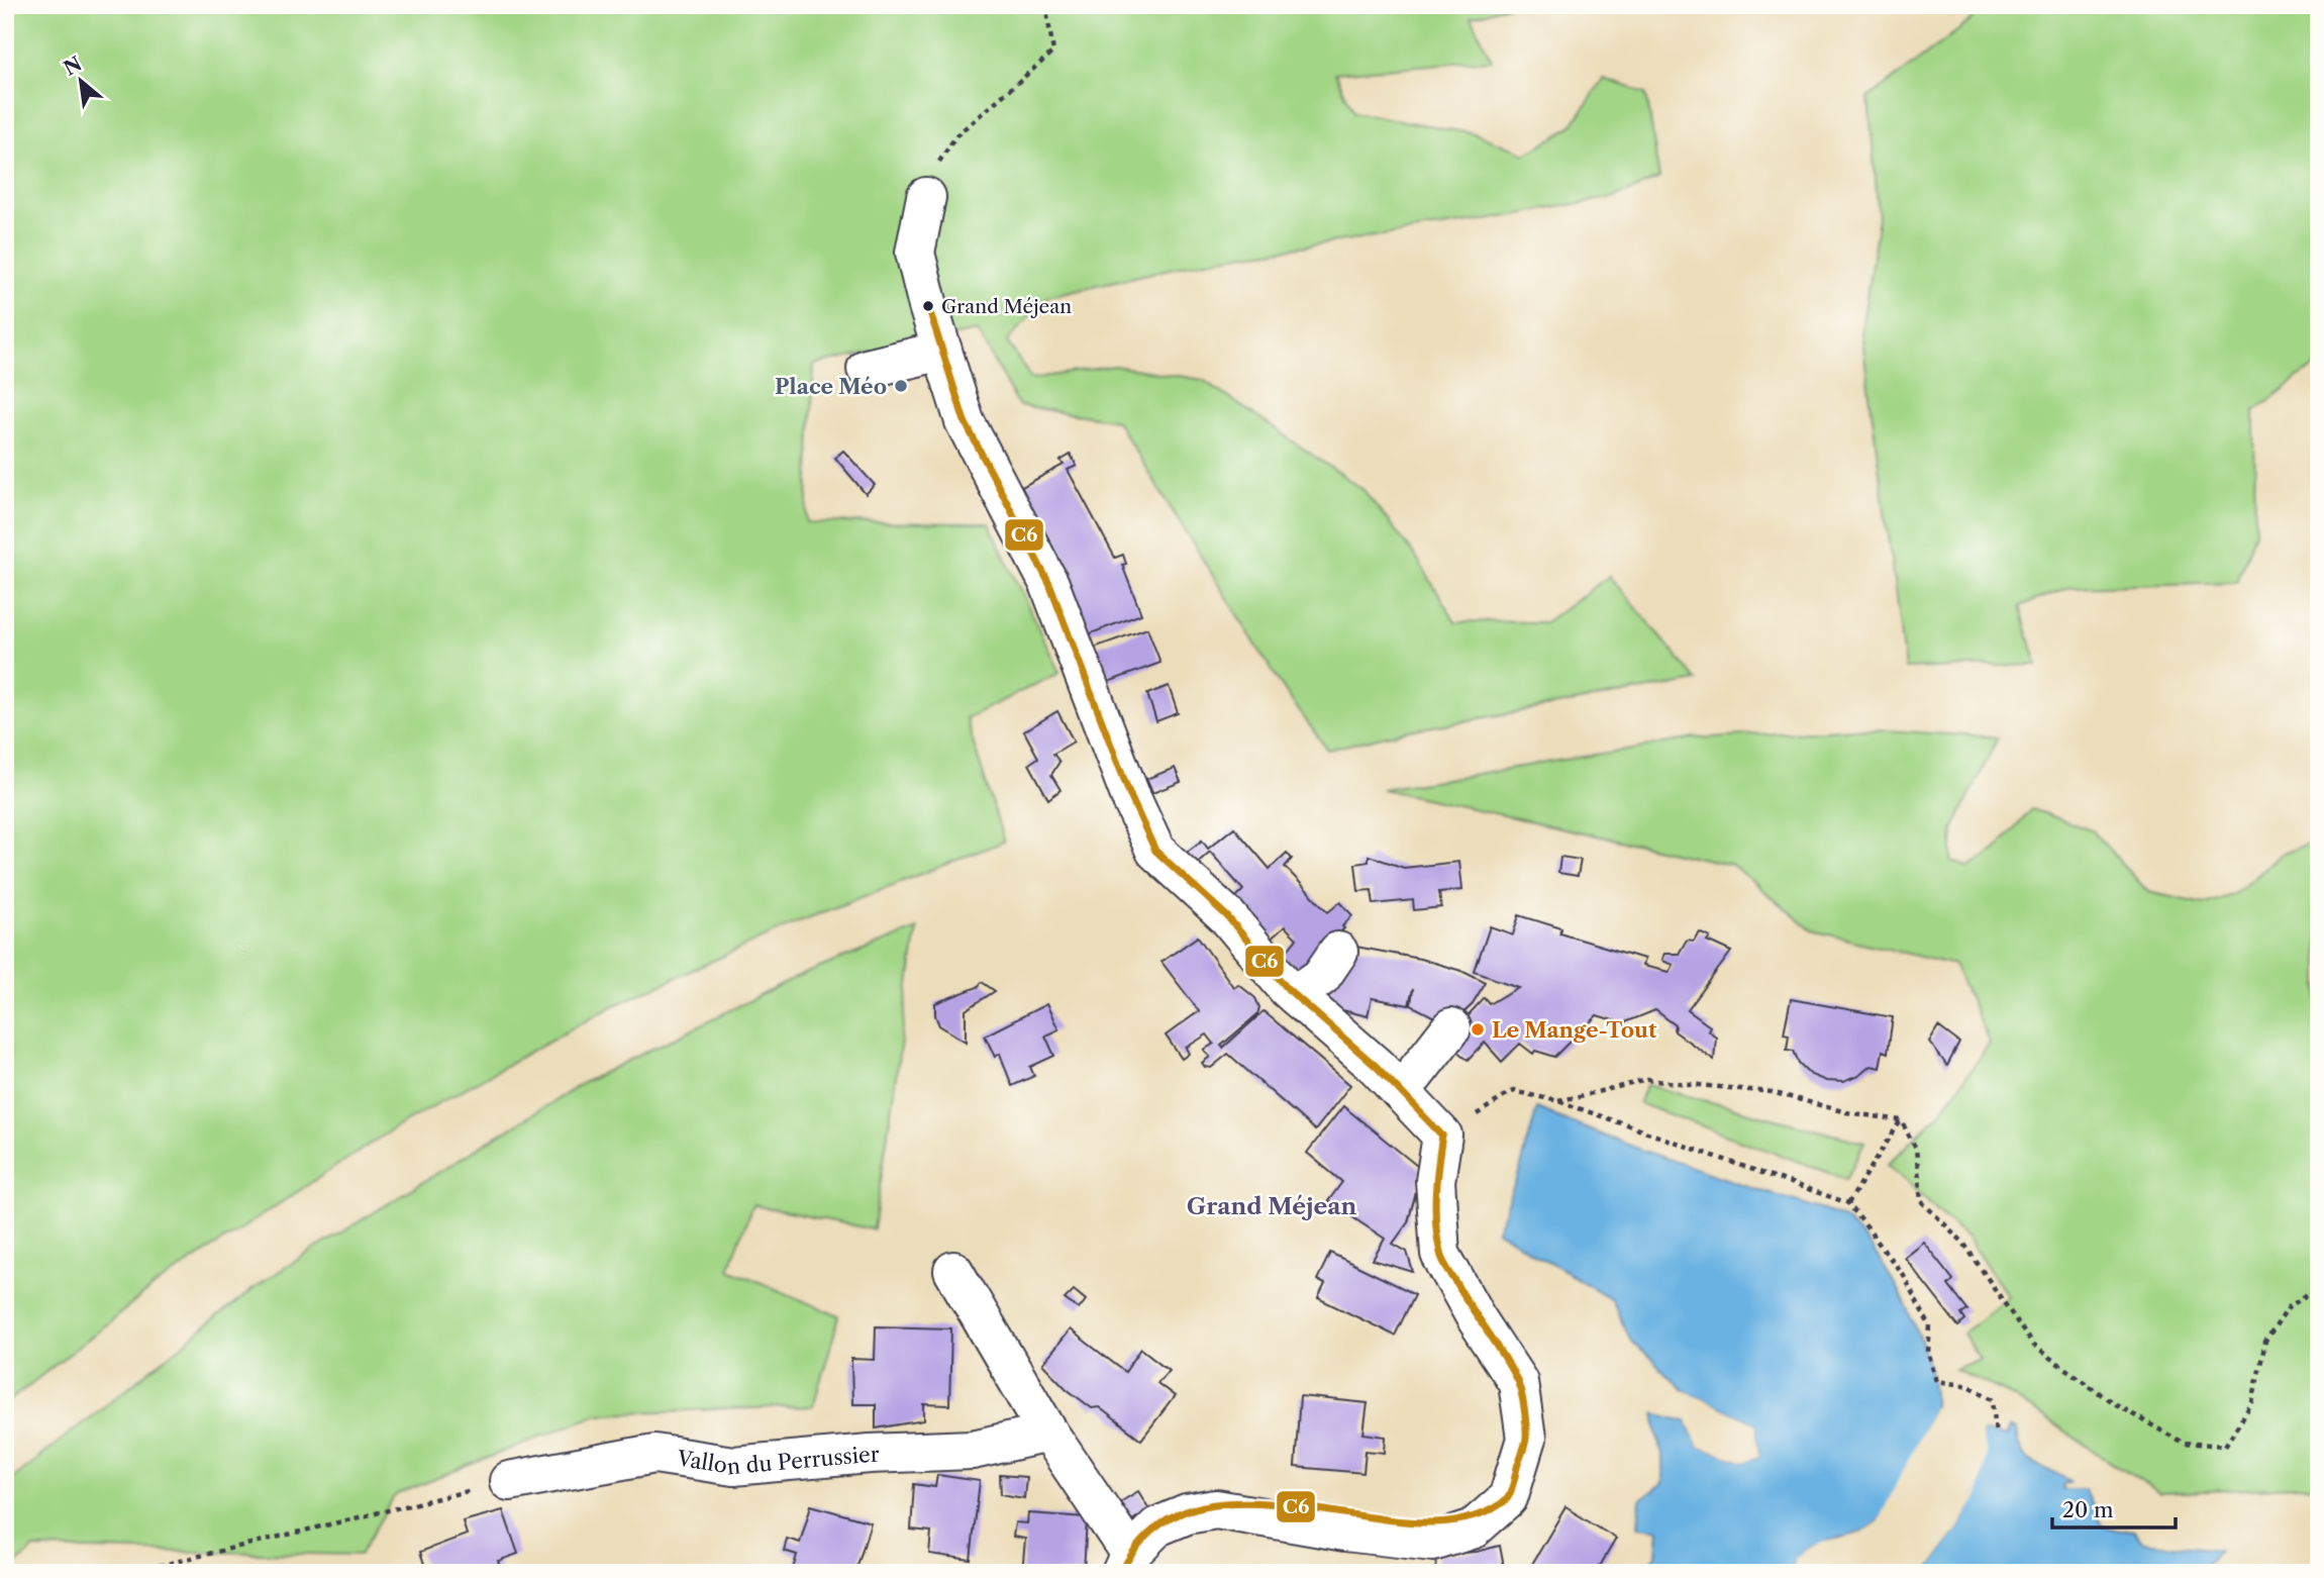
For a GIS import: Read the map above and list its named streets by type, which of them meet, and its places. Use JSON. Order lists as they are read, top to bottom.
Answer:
{
  "streets": {
    "street": ["Vallon du Perrussier"]
  },
  "districts": ["Grand Méjean"],
  "places": ["Grand Méjean", "Place Méo", "Le Mange-Tout"],
  "lines": ["transit line C6"],
  "scale_bar": "20 m",
  "north": "top left"
}
